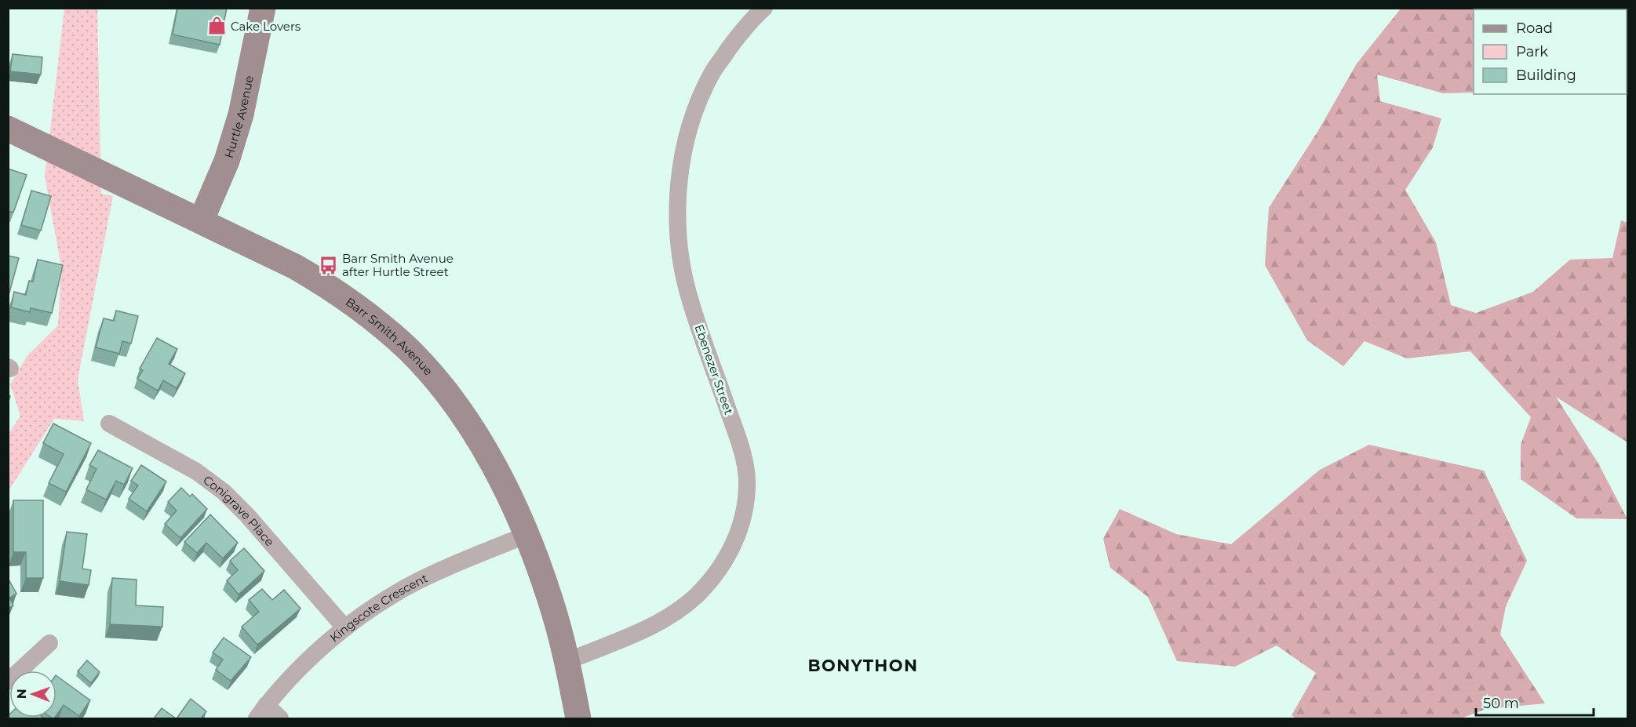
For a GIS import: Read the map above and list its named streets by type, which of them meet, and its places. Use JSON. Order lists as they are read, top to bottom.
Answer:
{
  "streets": {
    "street": [
      "Hurtle Avenue",
      "Barr Smith Avenue",
      "Ebenezer Street",
      "Conigrave Place",
      "Kingscote Crescent"
    ]
  },
  "crossings": [
    ["Hurtle Avenue", "Barr Smith Avenue"],
    ["Barr Smith Avenue", "Ebenezer Street"],
    ["Barr Smith Avenue", "Kingscote Crescent"],
    ["Conigrave Place", "Kingscote Crescent"]
  ],
  "districts": ["BONYTHON"],
  "places": {
    "shop": ["Cake Lovers"],
    "bus stop": ["Barr Smith Avenue after Hurtle Street"]
  },
  "legend": ["Road", "Park", "Building"],
  "scale_bar": "50 m",
  "north": "left"
}
